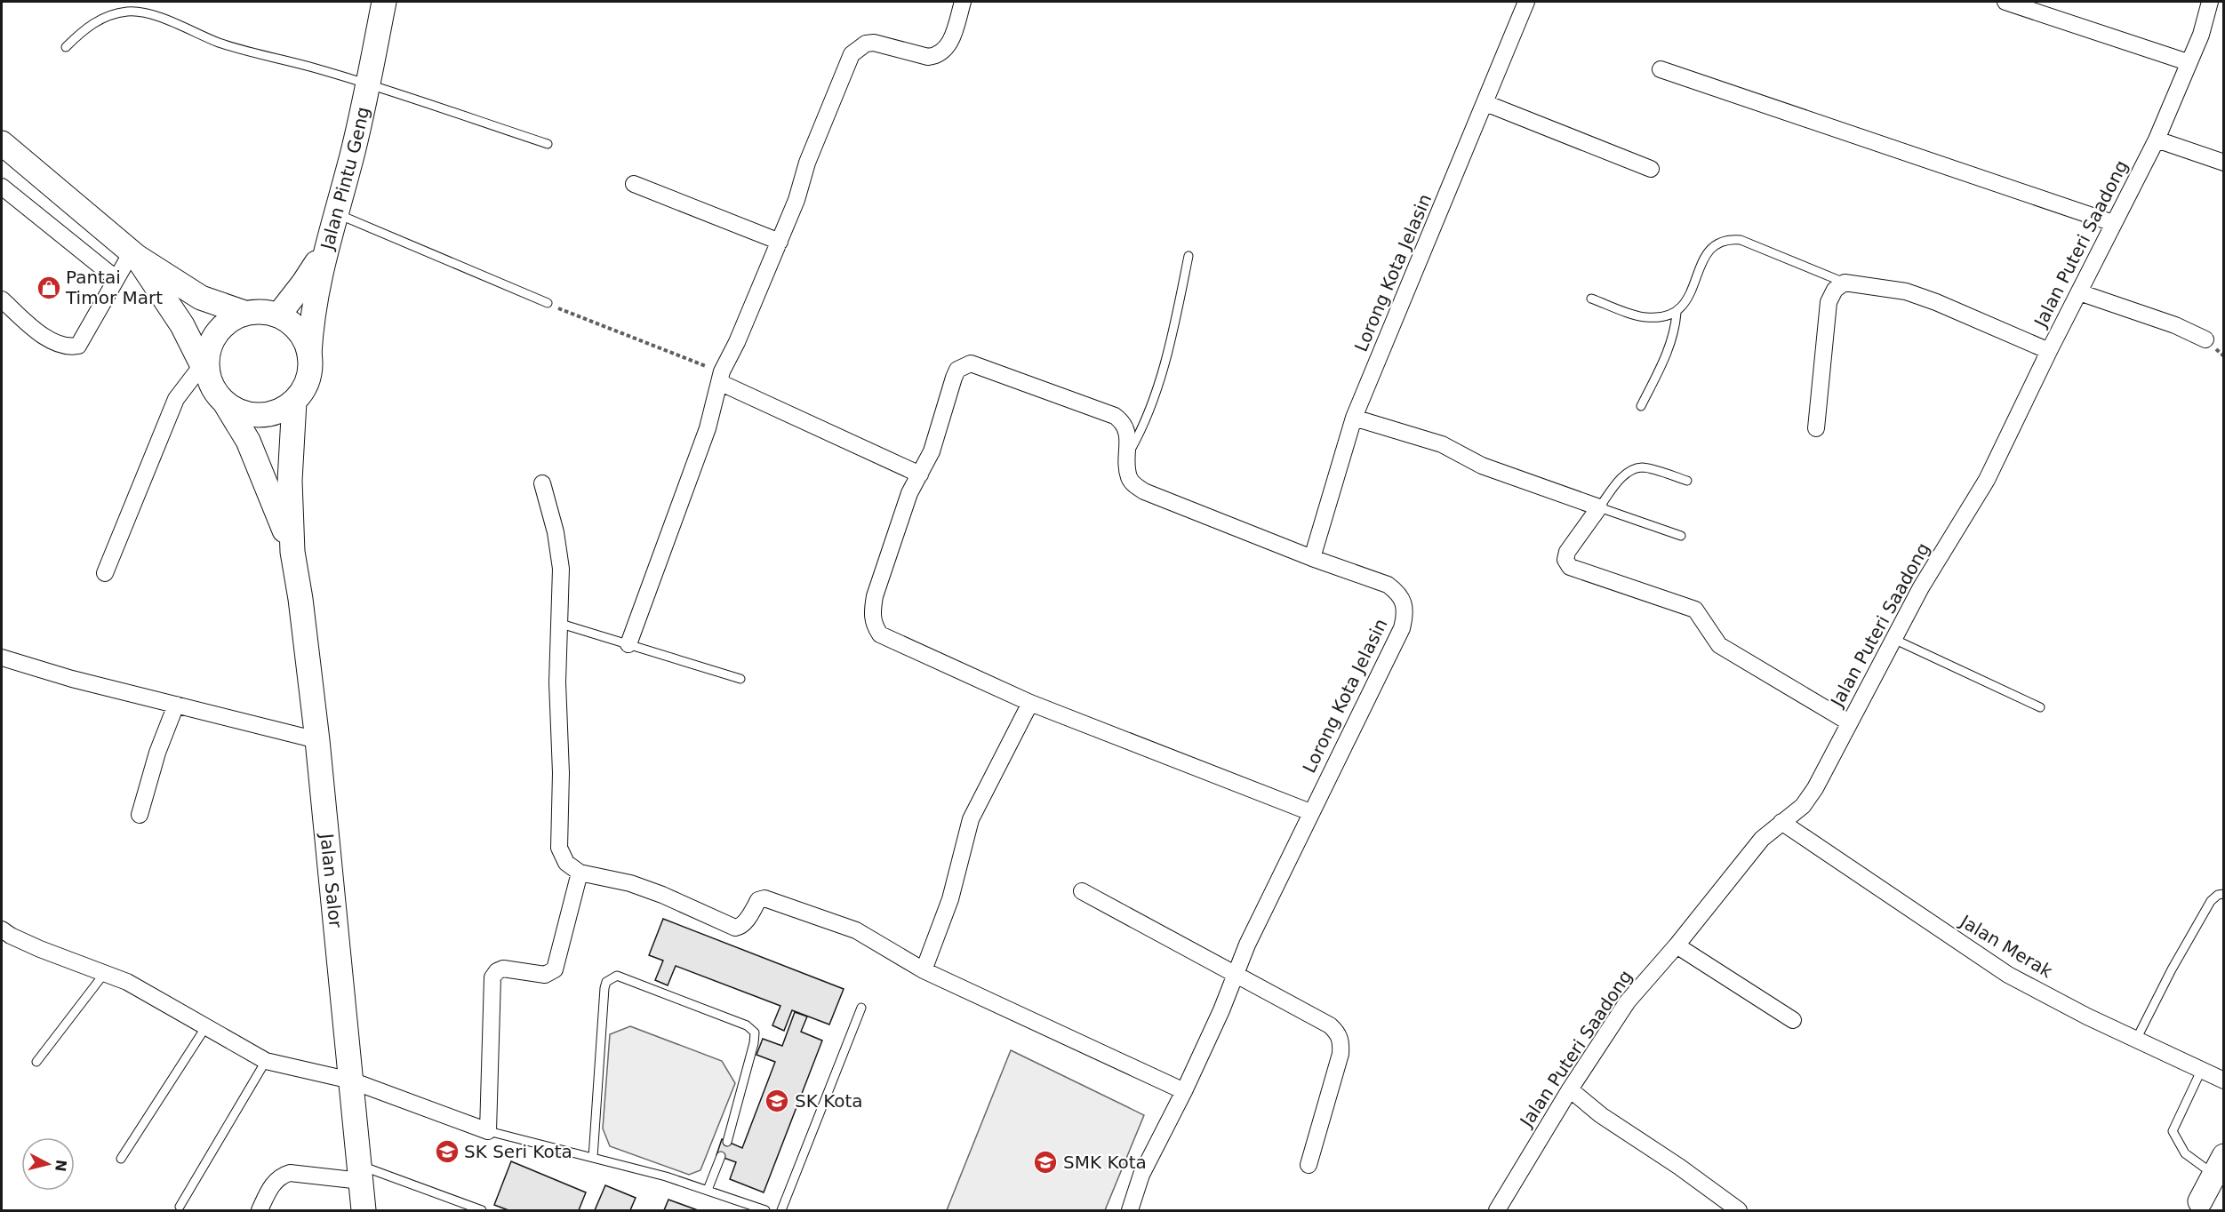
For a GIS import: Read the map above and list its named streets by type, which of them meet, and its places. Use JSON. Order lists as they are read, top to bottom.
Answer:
{
  "streets": {
    "main road": ["Jalan Pintu Geng", "Jalan Salor"],
    "street": ["Jalan Puteri Saadong", "Lorong Kota Jelasin", "Jalan Merak"]
  },
  "crossings": [
    ["Jalan Pintu Geng", "Jalan Salor"],
    ["Jalan Puteri Saadong", "Jalan Merak"]
  ],
  "places": {
    "shop": ["Pantai Timor Mart"],
    "school or university": ["SK Kota", "SK Seri Kota", "SMK Kota"]
  },
  "north": "right"
}
